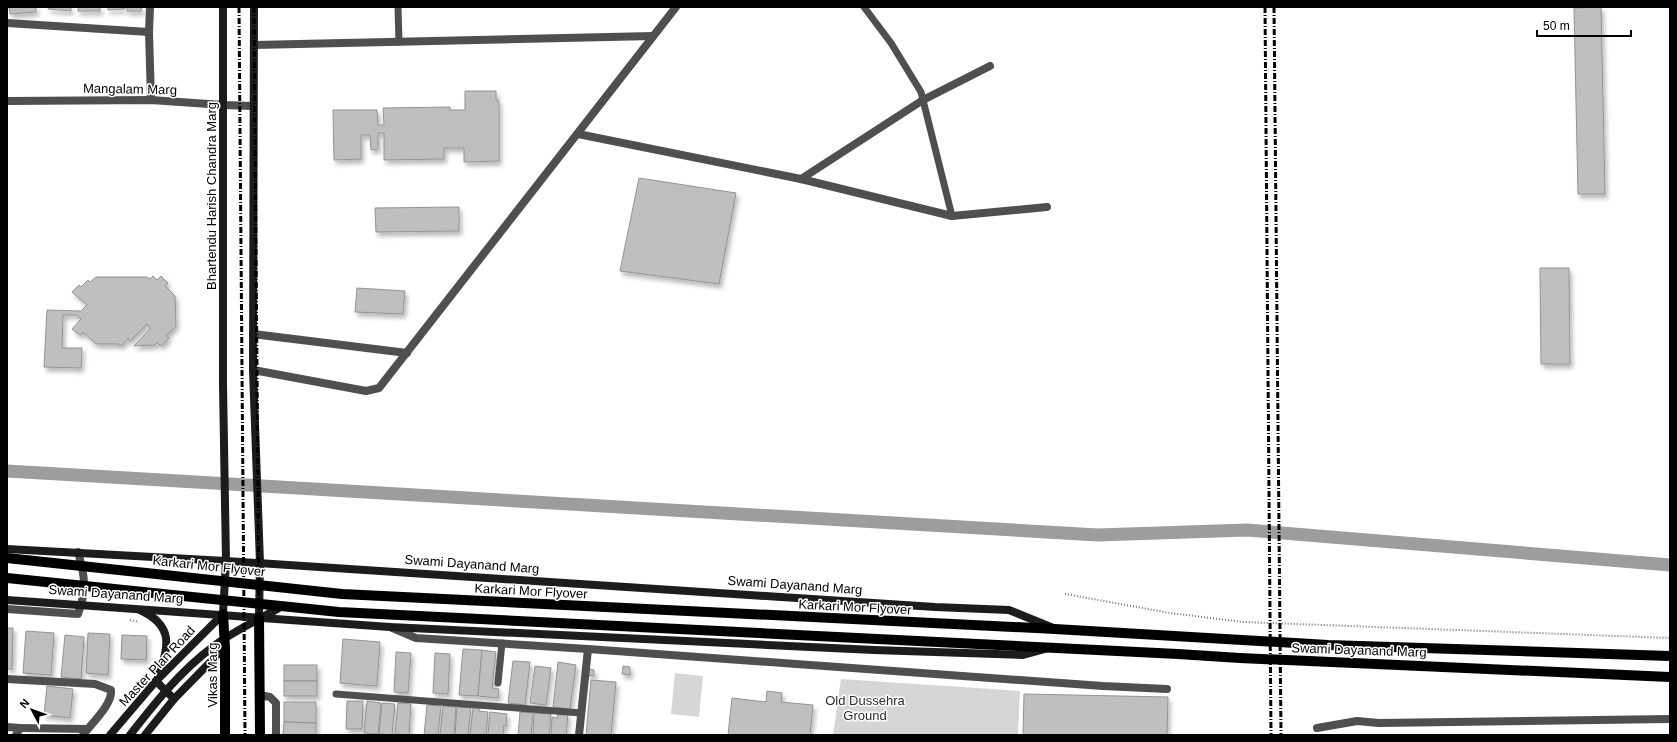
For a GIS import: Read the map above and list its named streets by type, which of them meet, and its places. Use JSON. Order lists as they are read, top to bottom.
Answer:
{
  "streets": {
    "main road": [
      "Bhartendu Harish Chandra Marg",
      "Swami Dayanand Marg",
      "Karkari Mor Flyover",
      "Master Plan Road",
      "Vikas Marg"
    ],
    "street": ["Mangalam Marg"]
  },
  "crossings": [
    ["Mangalam Marg", "Bhartendu Harish Chandra Marg"],
    ["Bhartendu Harish Chandra Marg", "Swami Dayanand Marg"],
    ["Swami Dayanand Marg", "Karkari Mor Flyover"],
    ["Swami Dayanand Marg", "Master Plan Road"],
    ["Swami Dayanand Marg", "Vikas Marg"],
    ["Master Plan Road", "Vikas Marg"]
  ],
  "parks": ["Old Dussehra Ground"],
  "scale_bar": "50 m",
  "north": "top left"
}
